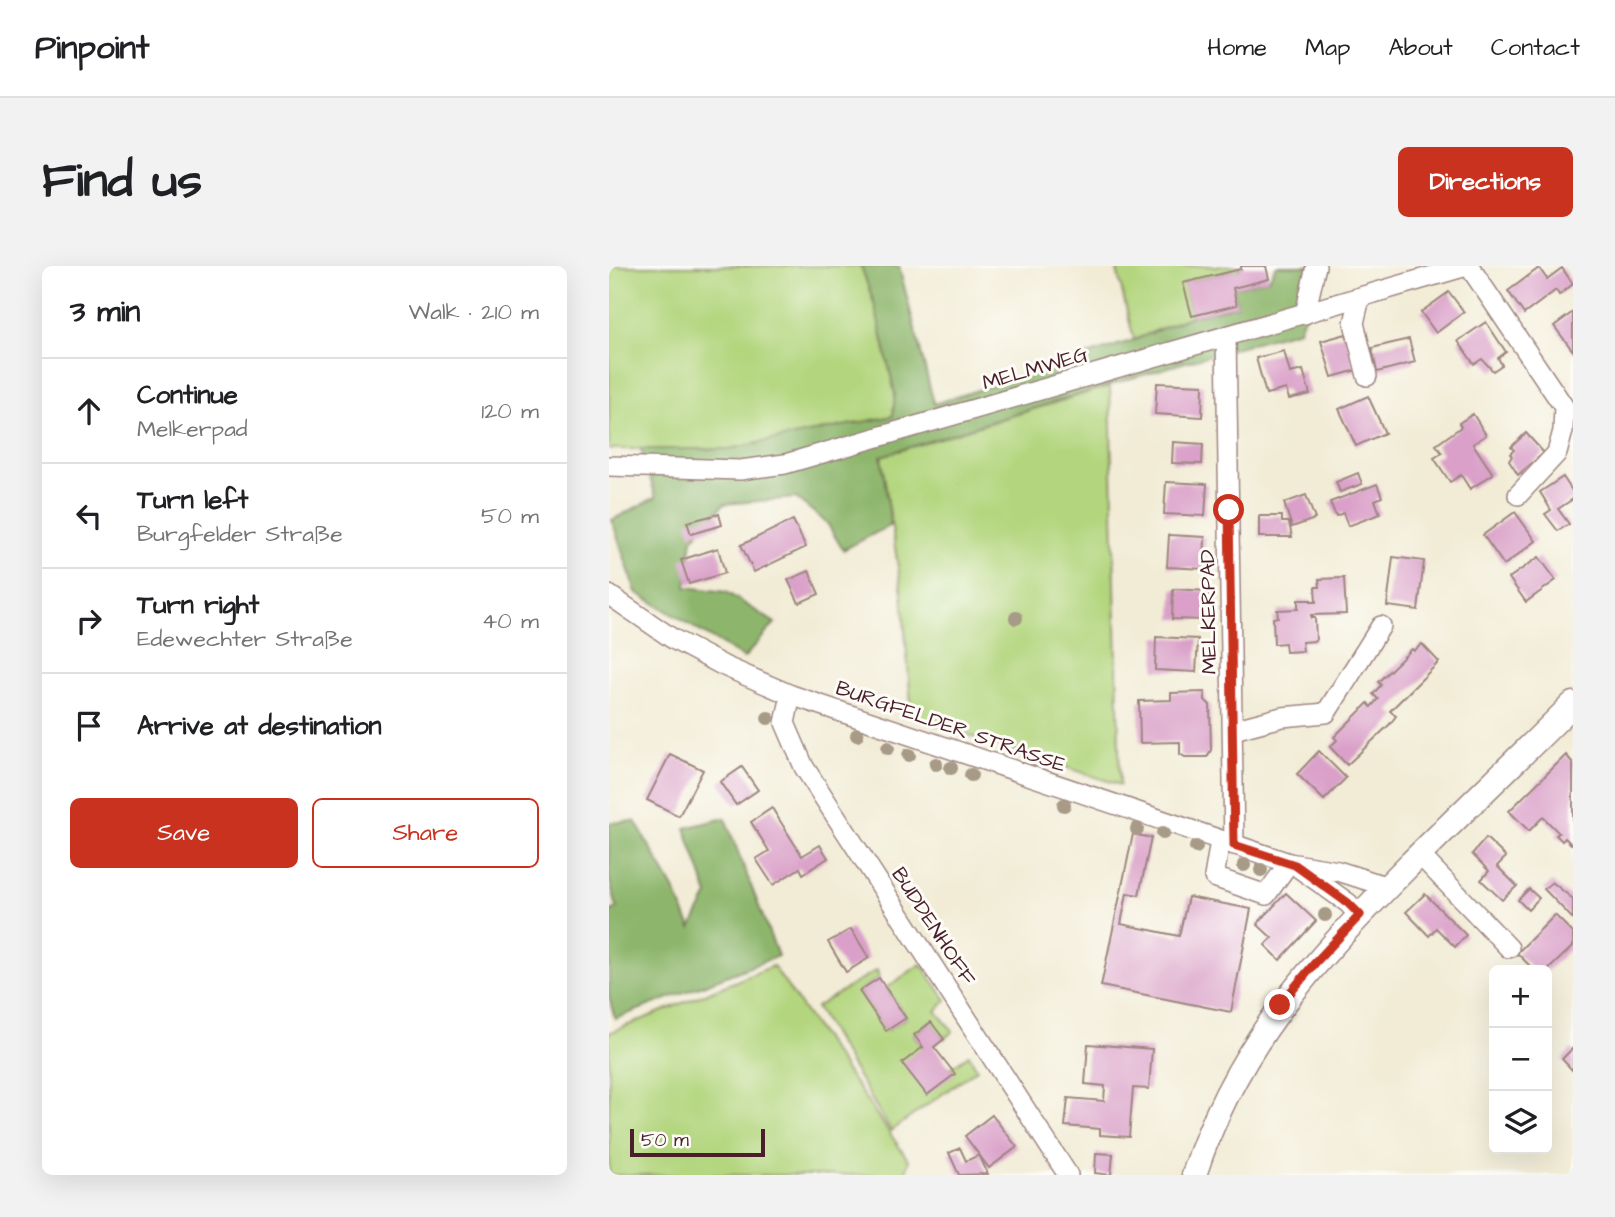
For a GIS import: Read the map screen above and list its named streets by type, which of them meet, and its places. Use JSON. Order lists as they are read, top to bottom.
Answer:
{
  "streets": {
    "street": [
      "MELMWEG",
      "MELKERPAD",
      "BURGFELDER STRASSE",
      "BUDDENHOFF"
    ]
  },
  "crossings": [
    ["MELMWEG", "MELKERPAD"],
    ["MELKERPAD", "BURGFELDER STRASSE"],
    ["BURGFELDER STRASSE", "BUDDENHOFF"]
  ],
  "scale_bar": "50 m",
  "page": {
    "header": "Pinpoint",
    "nav": [
      "Home",
      "Map",
      "About",
      "Contact"
    ],
    "buttons": [
      "Directions",
      ["Save", "Share"]
    ],
    "title": "Find us",
    "heading": ["3 min", "Walk · 210 m"],
    "list": [
      ["Continue", "Melkerpad", "120 m"],
      ["Turn left", "Burgfelder Straße", "50 m"],
      ["Turn right", "Edewechter Straße", "40 m"],
      "Arrive at destination"
    ],
    "map_buttons": ["+", "−"],
    "scale": "50 m"
  }
}
